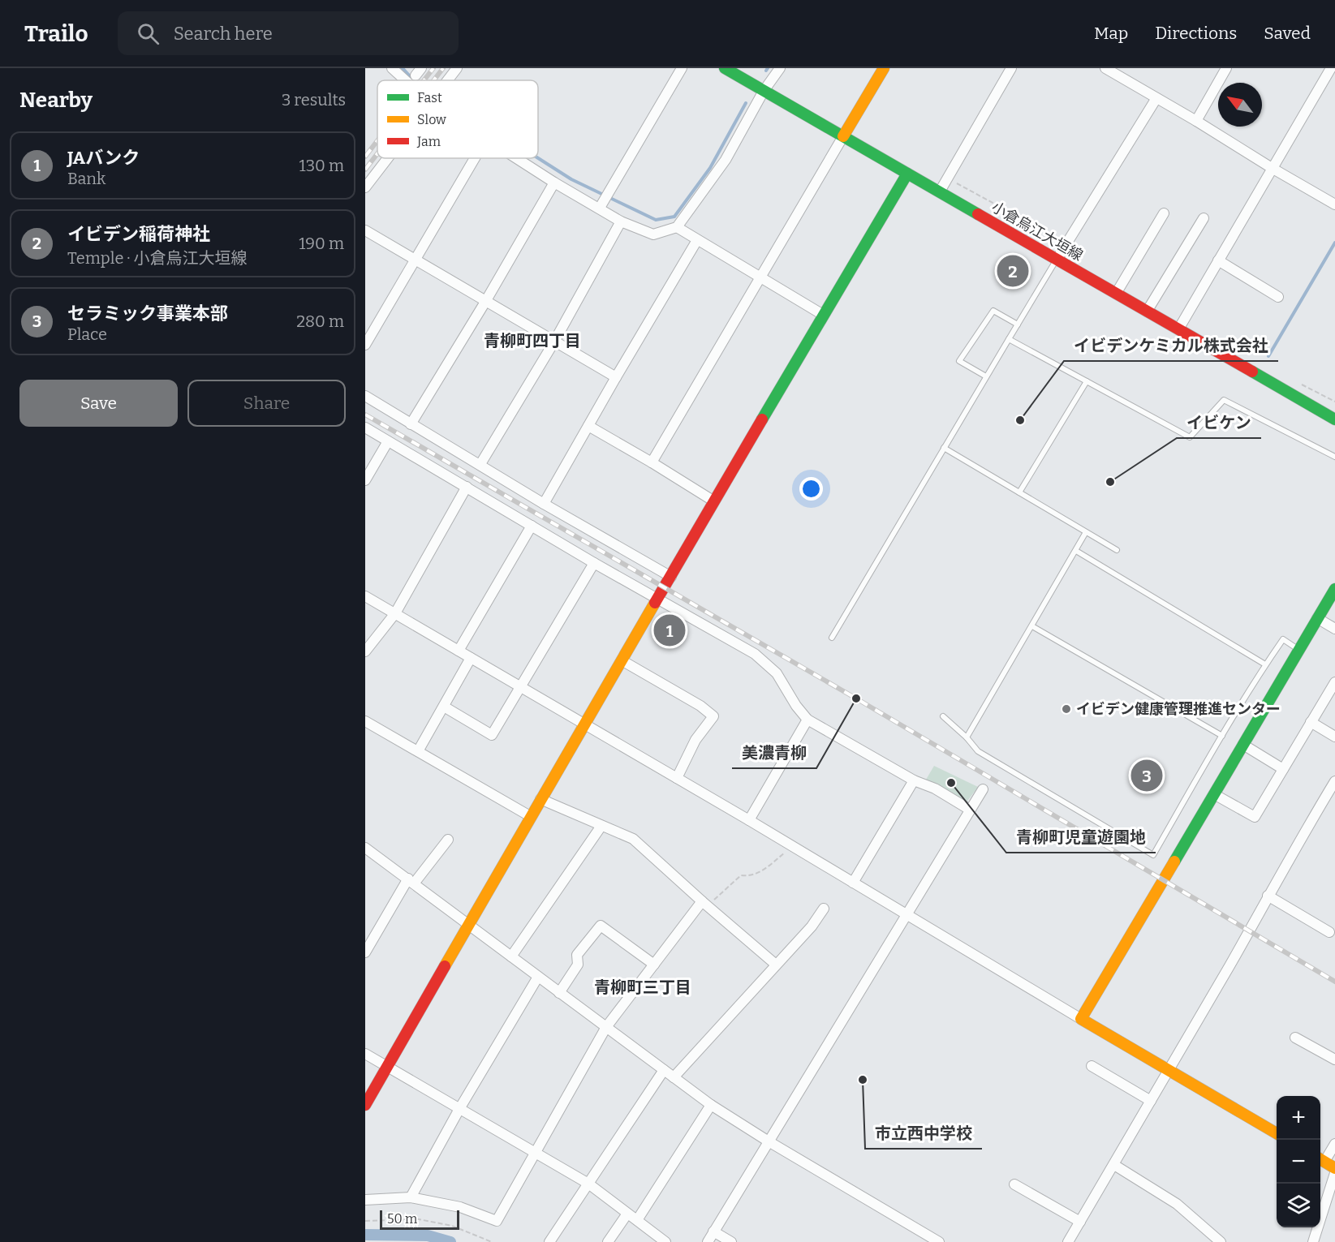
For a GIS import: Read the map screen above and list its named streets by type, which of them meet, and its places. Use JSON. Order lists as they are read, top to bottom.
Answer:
{
  "streets": {
    "street": ["小倉烏江大垣線"]
  },
  "districts": ["青柳町四丁目", "青柳町三丁目"],
  "places": [
    "イビデンケミカル株式会社",
    "イビケン",
    "美濃青柳",
    "イビデン健康管理推進センター",
    "青柳町児童遊園地",
    "市立西中学校"
  ],
  "legend": ["Fast", "Slow", "Jam"],
  "scale_bar": "50 m",
  "north": "top left",
  "page": {
    "header": "Trailo",
    "search": "Search here",
    "nav": ["Map", "Directions", "Saved"],
    "heading": ["Nearby", "3 results"],
    "list": [
      {
        "mark": "1",
        "name": "JAバンク",
        "note": "Bank",
        "value": "130 m"
      },
      {
        "mark": "2",
        "name": "イビデン稲荷神社",
        "note": "Temple · 小倉烏江大垣線",
        "value": "190 m"
      },
      {
        "mark": "3",
        "name": "セラミック事業本部",
        "note": "Place",
        "value": "280 m"
      }
    ],
    "pins": ["2", "1", "3"],
    "buttons": ["Save", "Share"],
    "map_buttons": ["+", "−"],
    "scale": "50 m"
  }
}
